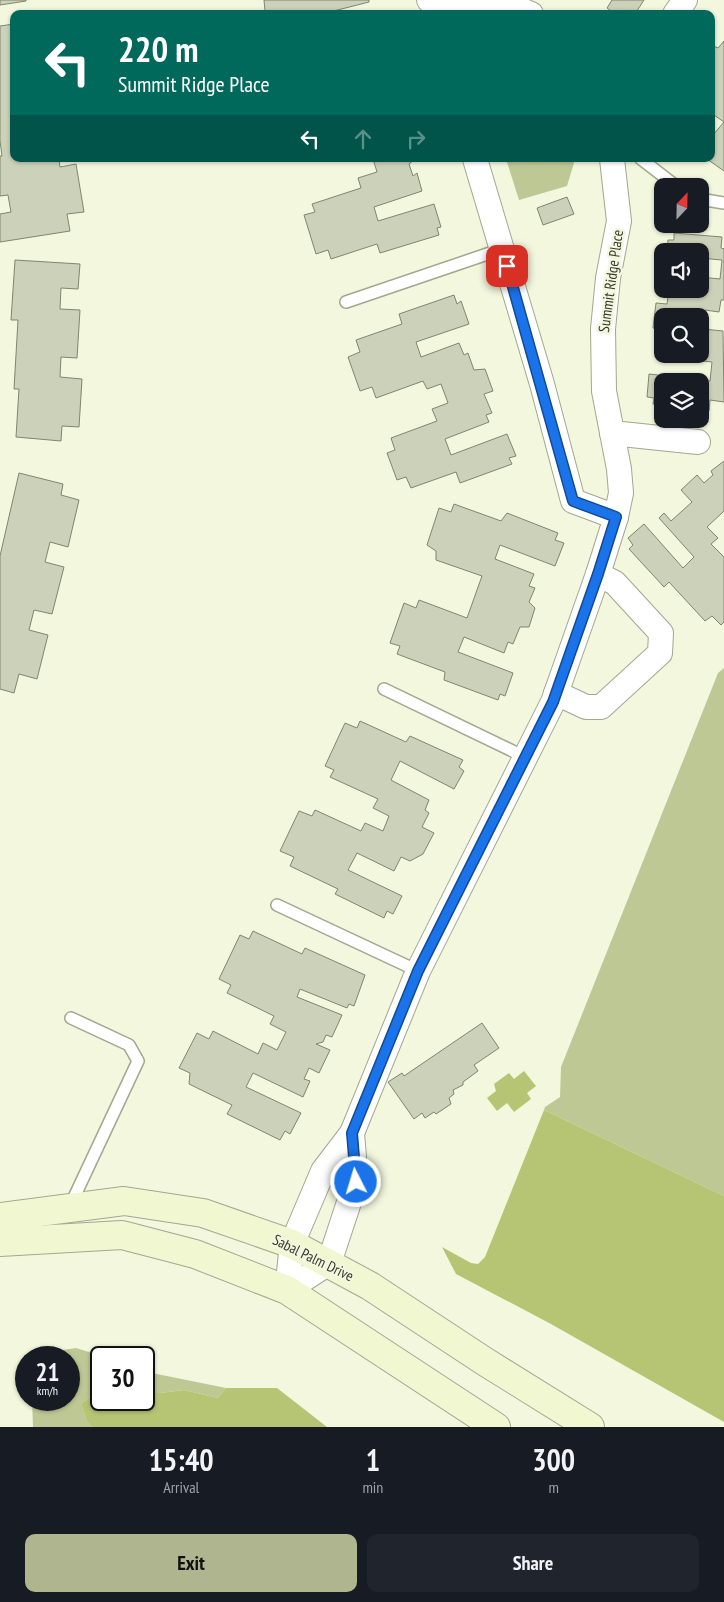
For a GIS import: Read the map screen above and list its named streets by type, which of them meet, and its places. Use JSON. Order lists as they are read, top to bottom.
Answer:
{
  "streets": {
    "street": ["Summit Ridge Place", "Sabal Palm Drive"]
  },
  "north": "top",
  "page": {
    "turn": ["220 m", "Summit Ridge Place"],
    "speed": "21 km/h",
    "limit": "30",
    "eta": [
      "15:40",
      "Arrival",
      "1",
      "min",
      "300",
      "m"
    ],
    "buttons": ["Exit", "Share"]
  }
}
